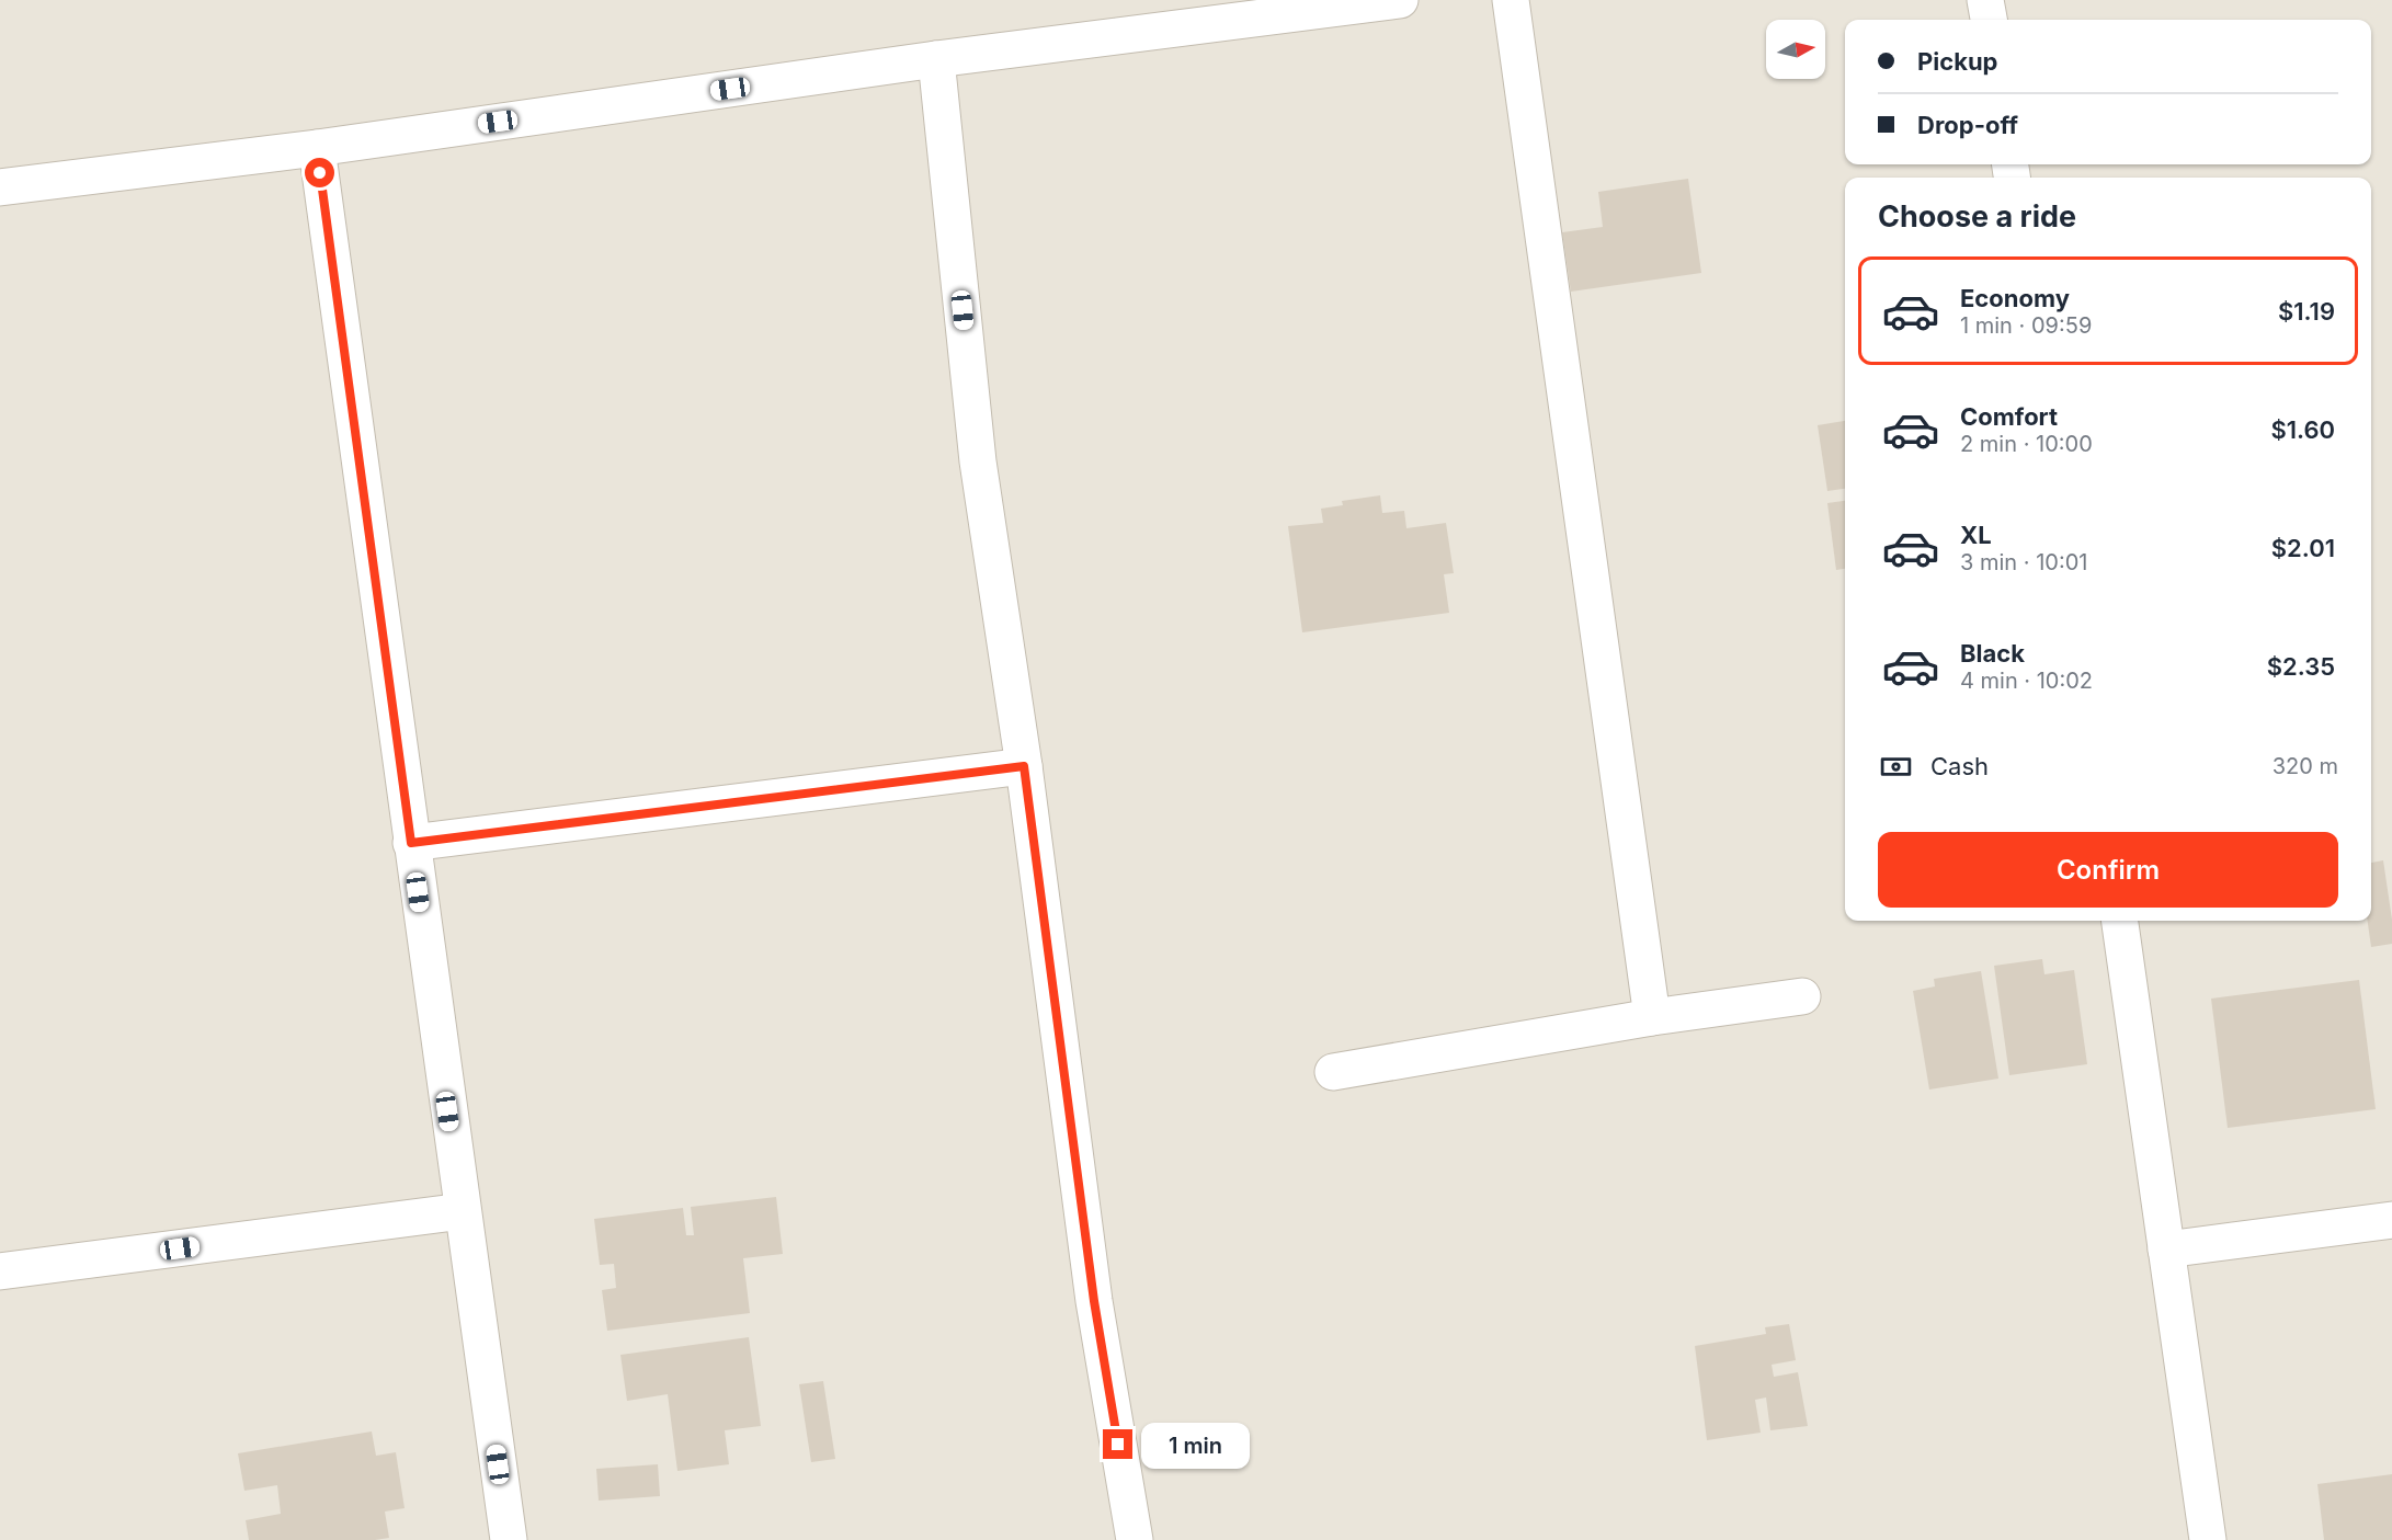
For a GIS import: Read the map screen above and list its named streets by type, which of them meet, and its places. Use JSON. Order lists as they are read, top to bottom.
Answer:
{
  "north": "right",
  "page": {
    "banner": ["Pickup", "Drop-off"],
    "heading": "Choose a ride",
    "list": [
      {
        "name": "Economy",
        "note": "1 min · 09:59",
        "value": "$1.19"
      },
      {
        "name": "Comfort",
        "note": "2 min · 10:00",
        "value": "$1.60"
      },
      {
        "name": "XL",
        "note": "3 min · 10:01",
        "value": "$2.01"
      },
      {
        "name": "Black",
        "note": "4 min · 10:02",
        "value": "$2.35"
      }
    ],
    "pay": ["Cash", "320 m"],
    "buttons": "Confirm",
    "bubble": "1 min"
  }
}
